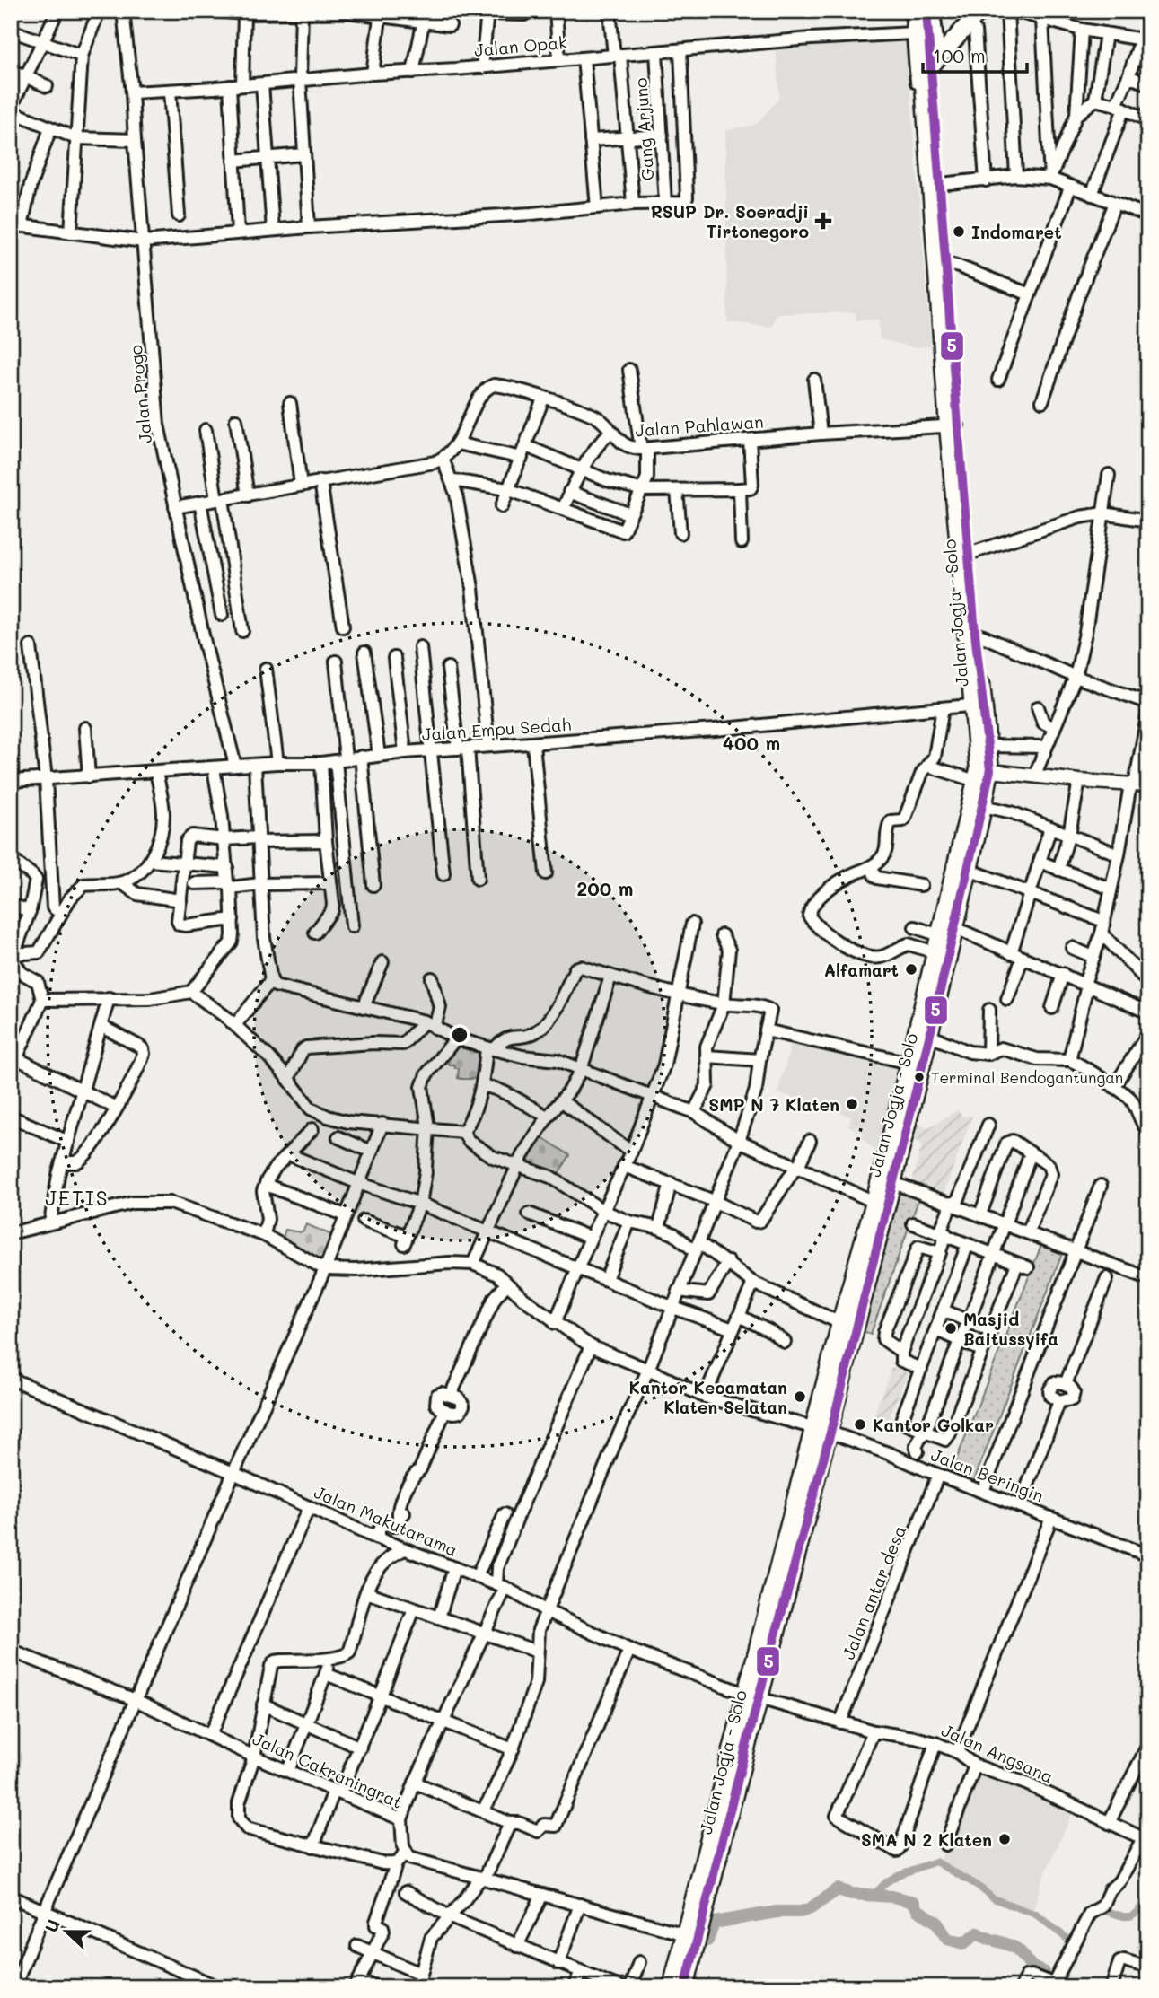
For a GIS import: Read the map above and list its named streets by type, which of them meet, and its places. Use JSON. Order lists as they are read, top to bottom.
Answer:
{
  "streets": {
    "highway": ["Jalan Jogja - Solo"],
    "street": [
      "Jalan Opak",
      "Gang Arjuno",
      "Jalan Progo",
      "Jalan Pahlawan",
      "Jalan Empu Sedah",
      "Jalan Beringin",
      "Jalan Makutarama",
      "Jalan antar desa",
      "Jalan Angsana",
      "Jalan Cakraningrat"
    ]
  },
  "crossings": [
    ["Jalan Opak", "Gang Arjuno"],
    ["Jalan Opak", "Jalan Progo"],
    ["Jalan Progo", "Jalan Empu Sedah"],
    ["Jalan Pahlawan", "Jalan Jogja - Solo"],
    ["Jalan Jogja - Solo", "Jalan Empu Sedah"],
    ["Jalan Jogja - Solo", "Jalan Beringin"],
    ["Jalan Jogja - Solo", "Jalan Makutarama"],
    ["Jalan Jogja - Solo", "Jalan Angsana"],
    ["Jalan Beringin", "Jalan antar desa"],
    ["Jalan Makutarama", "Jalan Angsana"],
    ["Jalan antar desa", "Jalan Angsana"]
  ],
  "districts": ["JETIS"],
  "places": {
    "health": ["RSUP Dr. Soeradji Tirtonegoro"],
    "other": [
      "Indomaret",
      "Alfamart",
      "Terminal Bendogantungan",
      "SMP N 7 Klaten",
      "Masjid Baitussyifa",
      "Kantor Kecamatan Klaten Selatan",
      "Kantor Golkar",
      "SMA N 2 Klaten"
    ]
  },
  "lines": ["transit line 5"],
  "scale_bar": "100 m",
  "north": "left",
  "rings": ["400 m", "200 m"]
}
